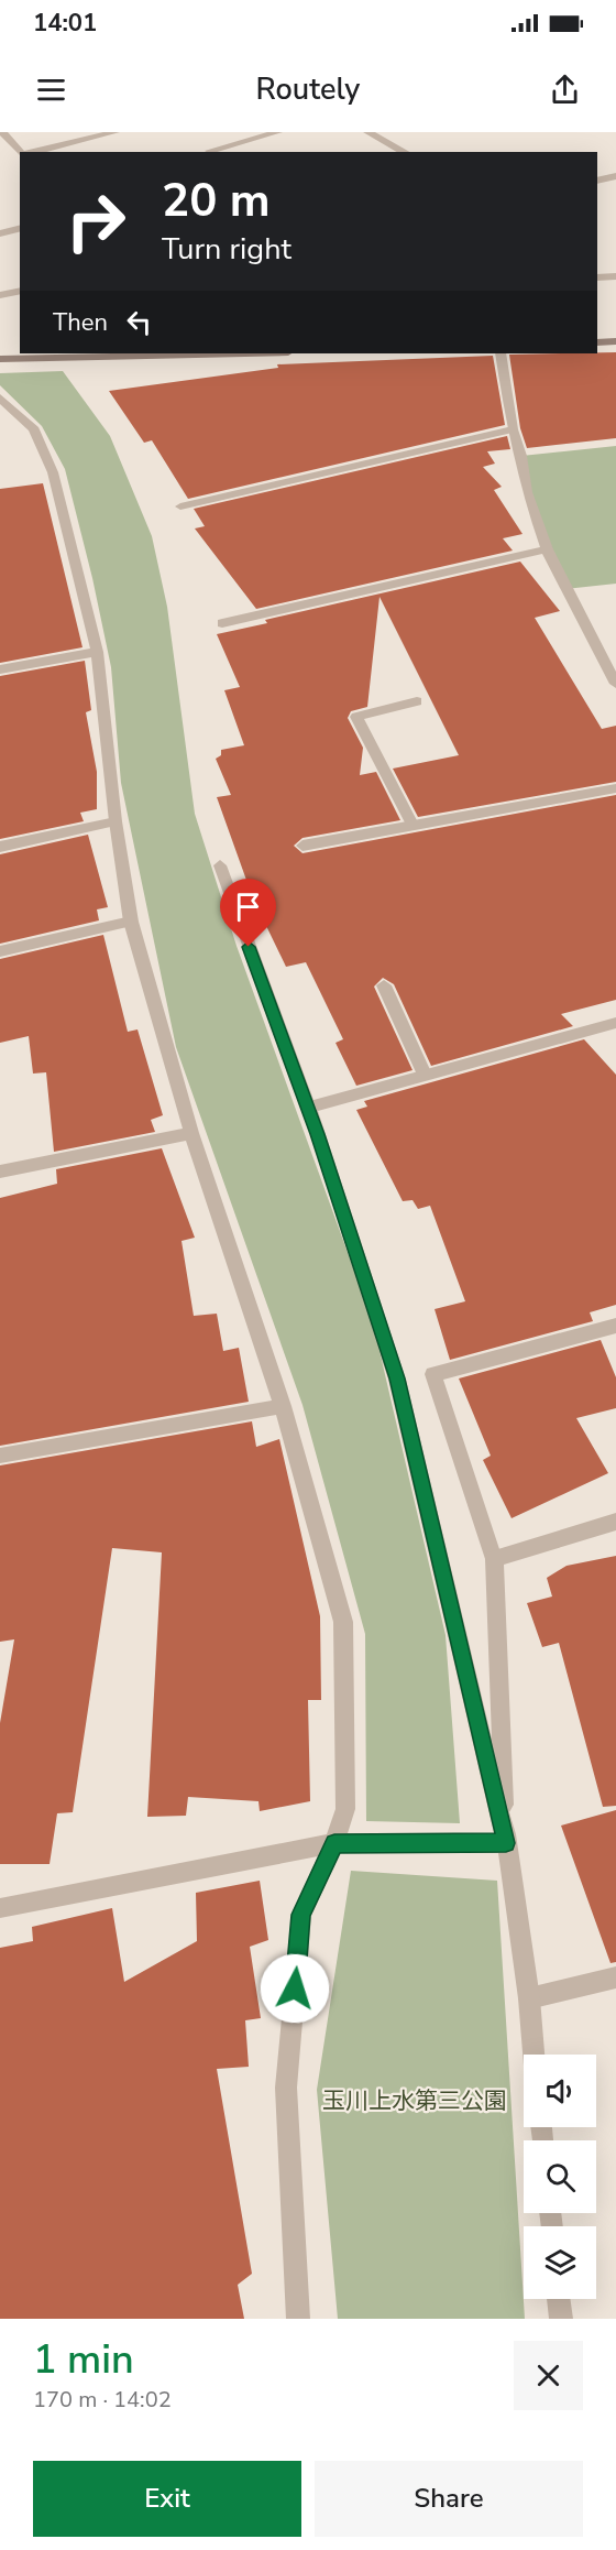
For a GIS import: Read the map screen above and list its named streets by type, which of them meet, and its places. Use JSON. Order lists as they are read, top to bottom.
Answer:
{
  "parks": ["玉川上水第三公園"],
  "page": {
    "status": "14:01",
    "header": "Routely",
    "turn": ["20 m", "Turn right"],
    "then": "Then",
    "heading": ["1 min", "170 m · 14:02"],
    "buttons": ["Exit", "Share"]
  }
}
